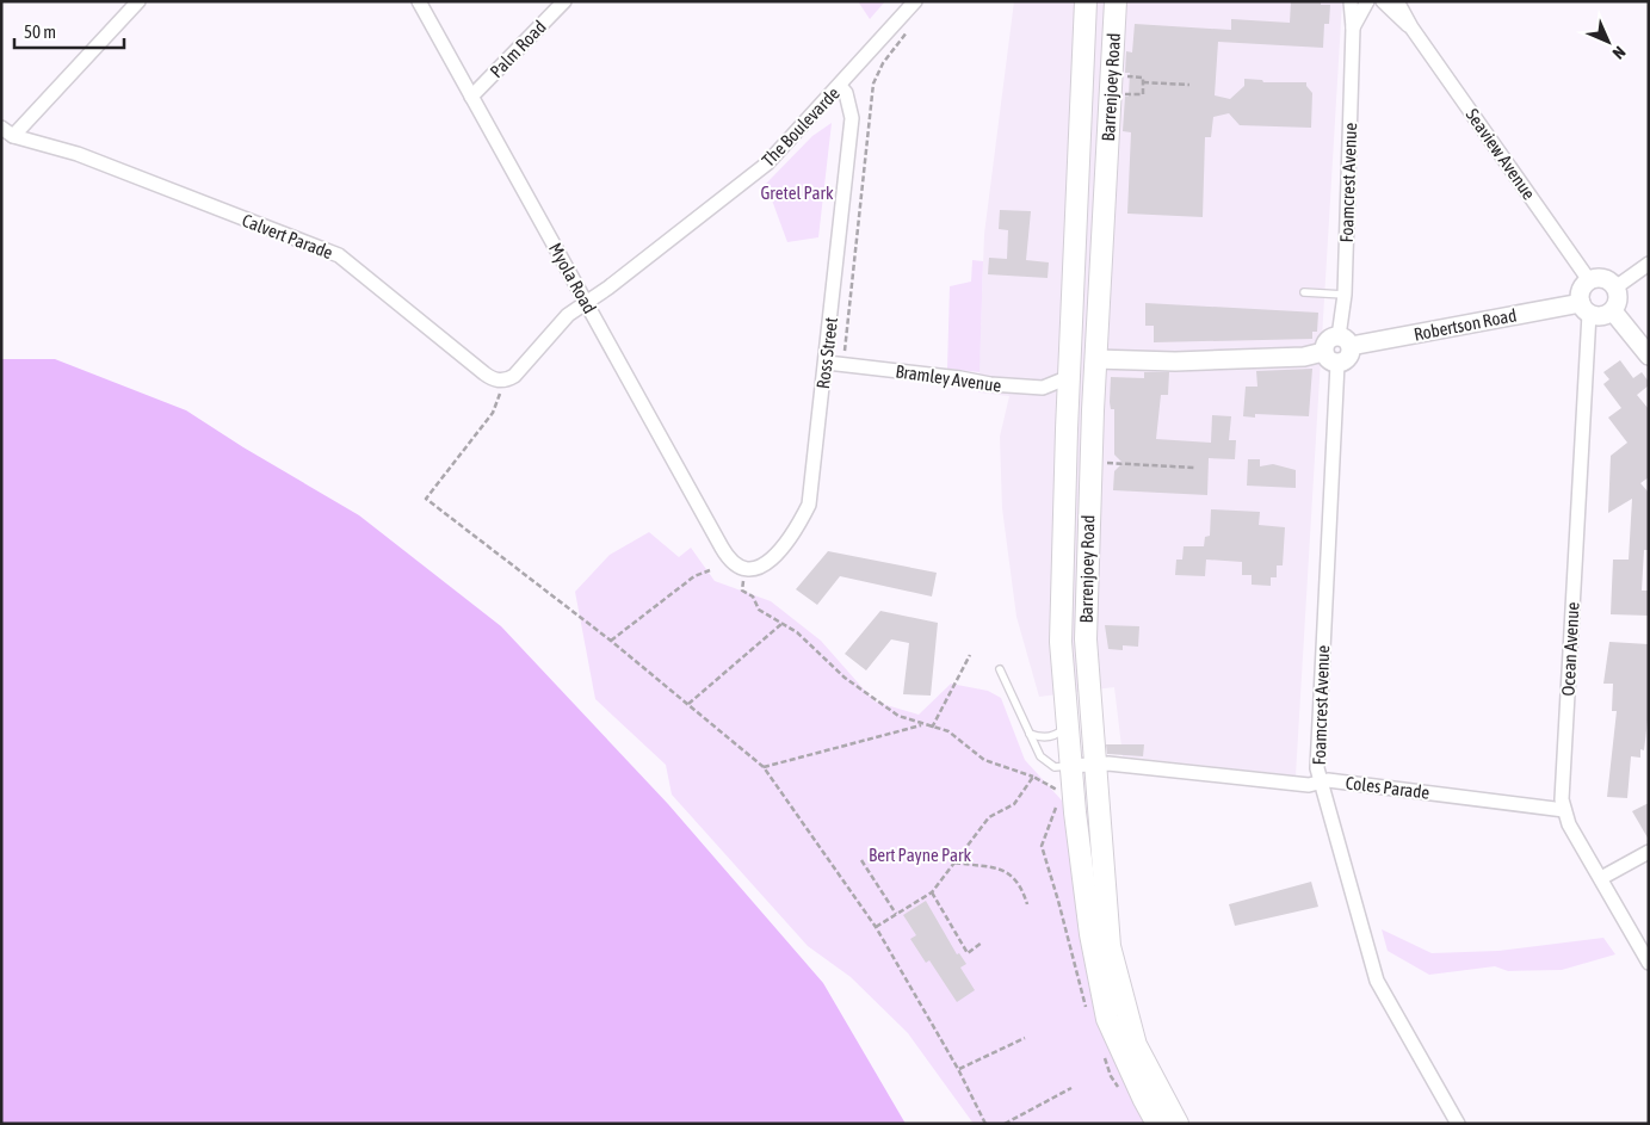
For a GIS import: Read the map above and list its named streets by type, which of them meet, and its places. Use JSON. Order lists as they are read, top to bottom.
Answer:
{
  "streets": {
    "main road": ["Barrenjoey Road"],
    "street": [
      "Palm Road",
      "The Boulevarde",
      "Seaview Avenue",
      "Foamcrest Avenue",
      "Calvert Parade",
      "Myola Road",
      "Robertson Road",
      "Ross Street",
      "Bramley Avenue",
      "Ocean Avenue",
      "Coles Parade"
    ]
  },
  "crossings": [
    ["Palm Road", "Myola Road"],
    ["Barrenjoey Road", "Bramley Avenue"],
    ["Barrenjoey Road", "Coles Parade"],
    ["The Boulevarde", "Myola Road"],
    ["The Boulevarde", "Ross Street"],
    ["Seaview Avenue", "Robertson Road"],
    ["Seaview Avenue", "Ocean Avenue"],
    ["Foamcrest Avenue", "Robertson Road"],
    ["Foamcrest Avenue", "Coles Parade"],
    ["Myola Road", "Ross Street"],
    ["Robertson Road", "Ocean Avenue"],
    ["Ross Street", "Bramley Avenue"],
    ["Ocean Avenue", "Coles Parade"]
  ],
  "parks": ["Gretel Park", "Bert Payne Park"],
  "scale_bar": "50 m",
  "north": "bottom right"
}
